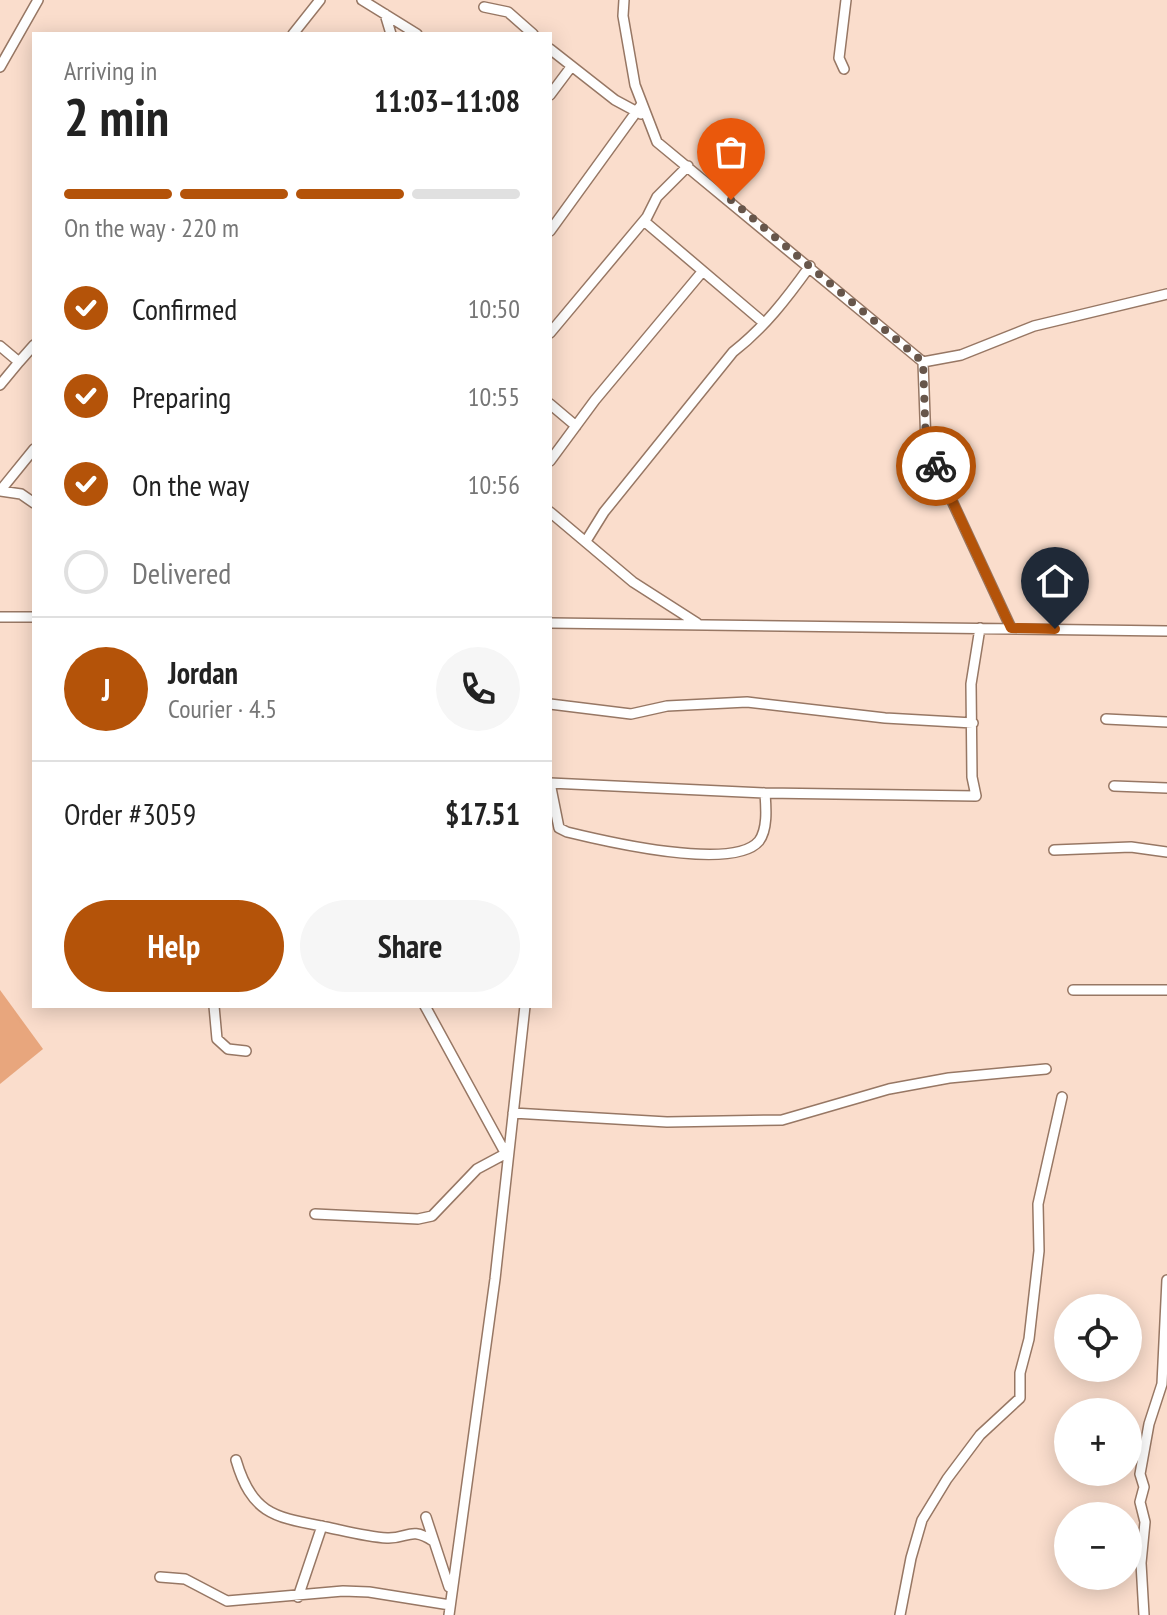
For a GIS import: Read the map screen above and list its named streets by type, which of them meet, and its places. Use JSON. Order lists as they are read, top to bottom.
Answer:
{
  "page": {
    "heading": ["2 min", "Arriving in", "11:03–11:08"],
    "panel": [
      "Jordan",
      "Courier · 4.5",
      "Order #3059",
      "$17.51"
    ],
    "bar": "On the way · 220 m",
    "list": [
      ["Confirmed", "10:50"],
      ["Preparing", "10:55"],
      ["On the way", "10:56"],
      "Delivered"
    ],
    "round": "J",
    "buttons": ["Help", "Share"],
    "map_buttons": ["+", "−"]
  }
}
